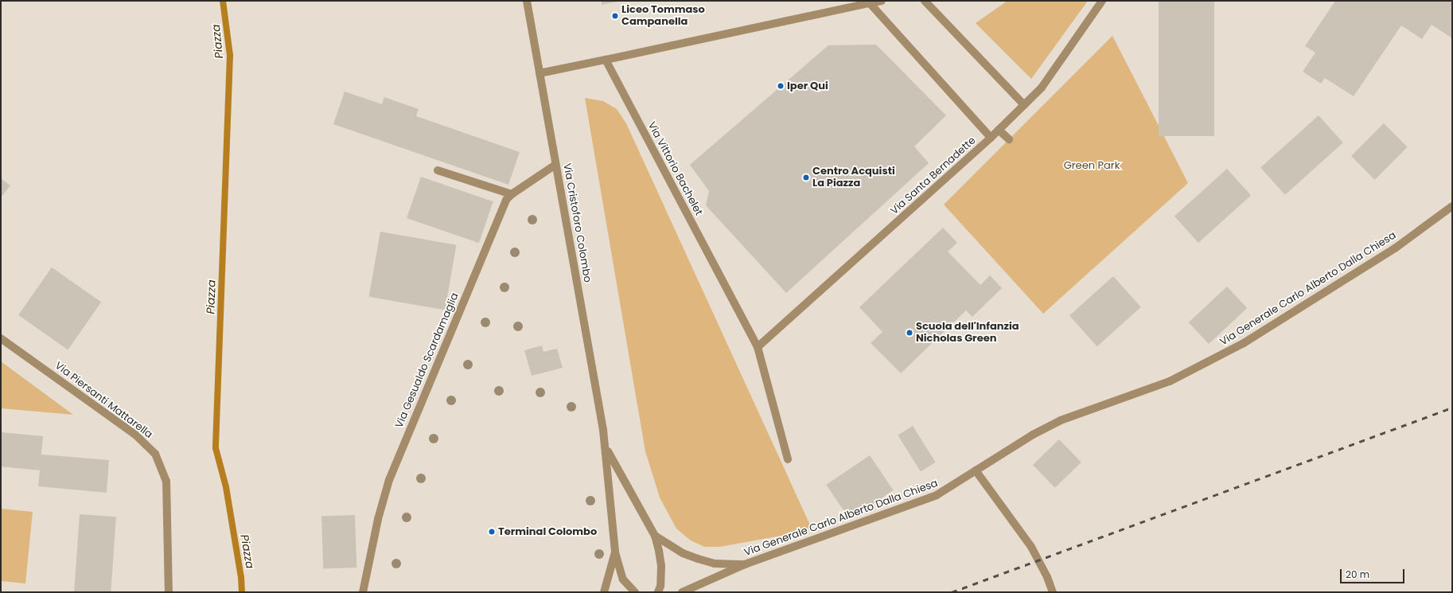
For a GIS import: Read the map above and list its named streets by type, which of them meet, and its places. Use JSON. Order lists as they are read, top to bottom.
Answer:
{
  "streets": {
    "street": [
      "Via Vittorio Bachelet",
      "Via Santa Bernadette",
      "Via Cristoforo Colombo",
      "Via Generale Carlo Alberto Dalla Chiesa",
      "Via Gesualdo Scardamaglia",
      "Via Piersanti Mattarella"
    ]
  },
  "crossings": [
    ["Via Vittorio Bachelet", "Via Santa Bernadette"],
    ["Via Cristoforo Colombo", "Via Generale Carlo Alberto Dalla Chiesa"],
    ["Via Cristoforo Colombo", "Via Gesualdo Scardamaglia"]
  ],
  "water": ["Piazza"],
  "parks": ["Green Park"],
  "places": [
    "Liceo Tommaso Campanella",
    "Iper Qui",
    "Centro Acquisti La Piazza",
    "Scuola dell'Infanzia Nicholas Green",
    "Terminal Colombo"
  ],
  "scale_bar": "20 m"
}
